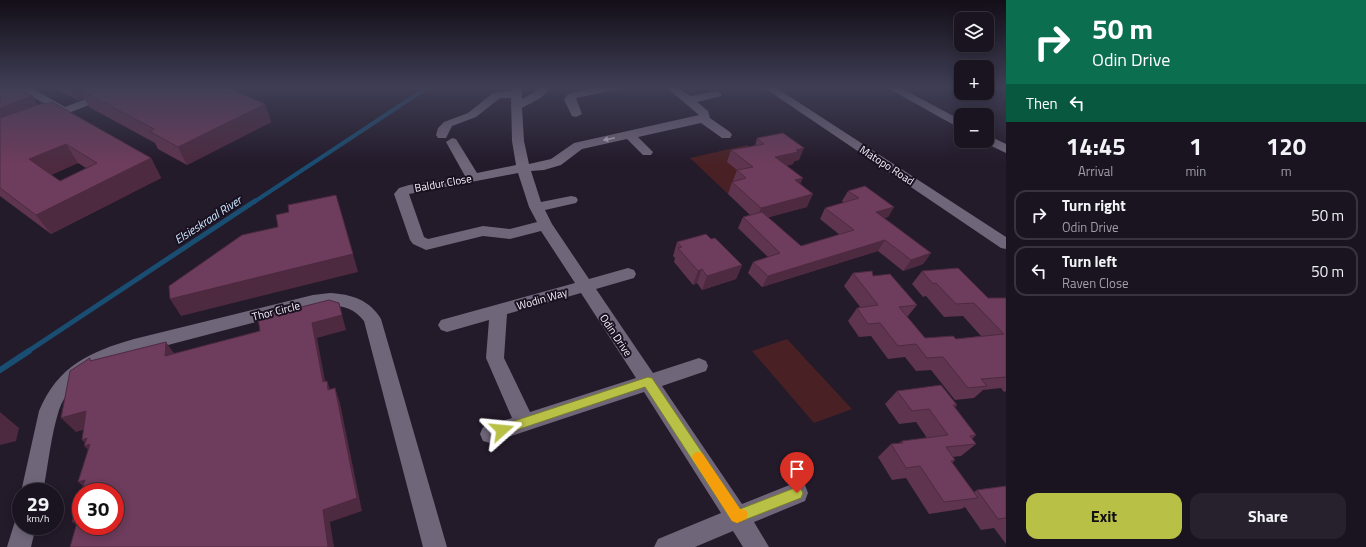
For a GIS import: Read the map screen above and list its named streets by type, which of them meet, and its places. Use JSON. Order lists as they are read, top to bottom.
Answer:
{
  "streets": {
    "street": [
      "Matopo Road",
      "Baldur Close",
      "Wodin Way",
      "Thor Circle",
      "Odin Drive"
    ]
  },
  "crossings": [
    ["Baldur Close", "Odin Drive"],
    ["Wodin Way", "Odin Drive"]
  ],
  "water": ["Elsieskraal River"],
  "page": {
    "turn": ["50 m", "Odin Drive"],
    "map_buttons": ["+", "−"],
    "then": "Then",
    "eta": [
      "14:45",
      "Arrival",
      "1",
      "min",
      "120",
      "m"
    ],
    "list": [
      {
        "name": "Turn right",
        "note": "Odin Drive",
        "value": "50 m"
      },
      {
        "name": "Turn left",
        "note": "Raven Close",
        "value": "50 m"
      }
    ],
    "speed": "29 km/h",
    "limit": "30",
    "buttons": ["Exit", "Share"]
  }
}
